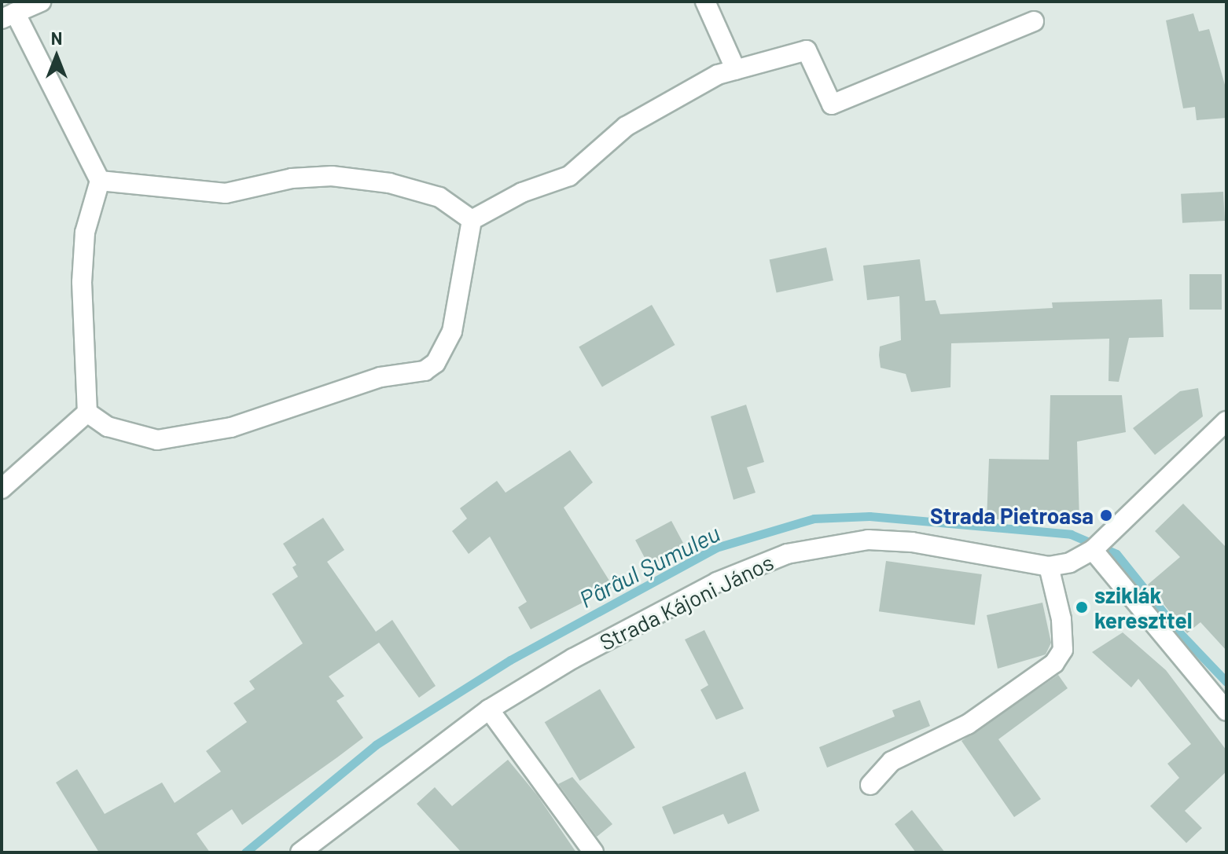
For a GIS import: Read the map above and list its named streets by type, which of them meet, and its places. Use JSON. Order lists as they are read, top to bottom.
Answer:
{
  "streets": {
    "street": ["Strada Kájoni János"]
  },
  "water": ["Pârâul Șumuleu"],
  "places": ["Strada Pietroasa", "sziklák kereszttel"],
  "north": "top"
}
